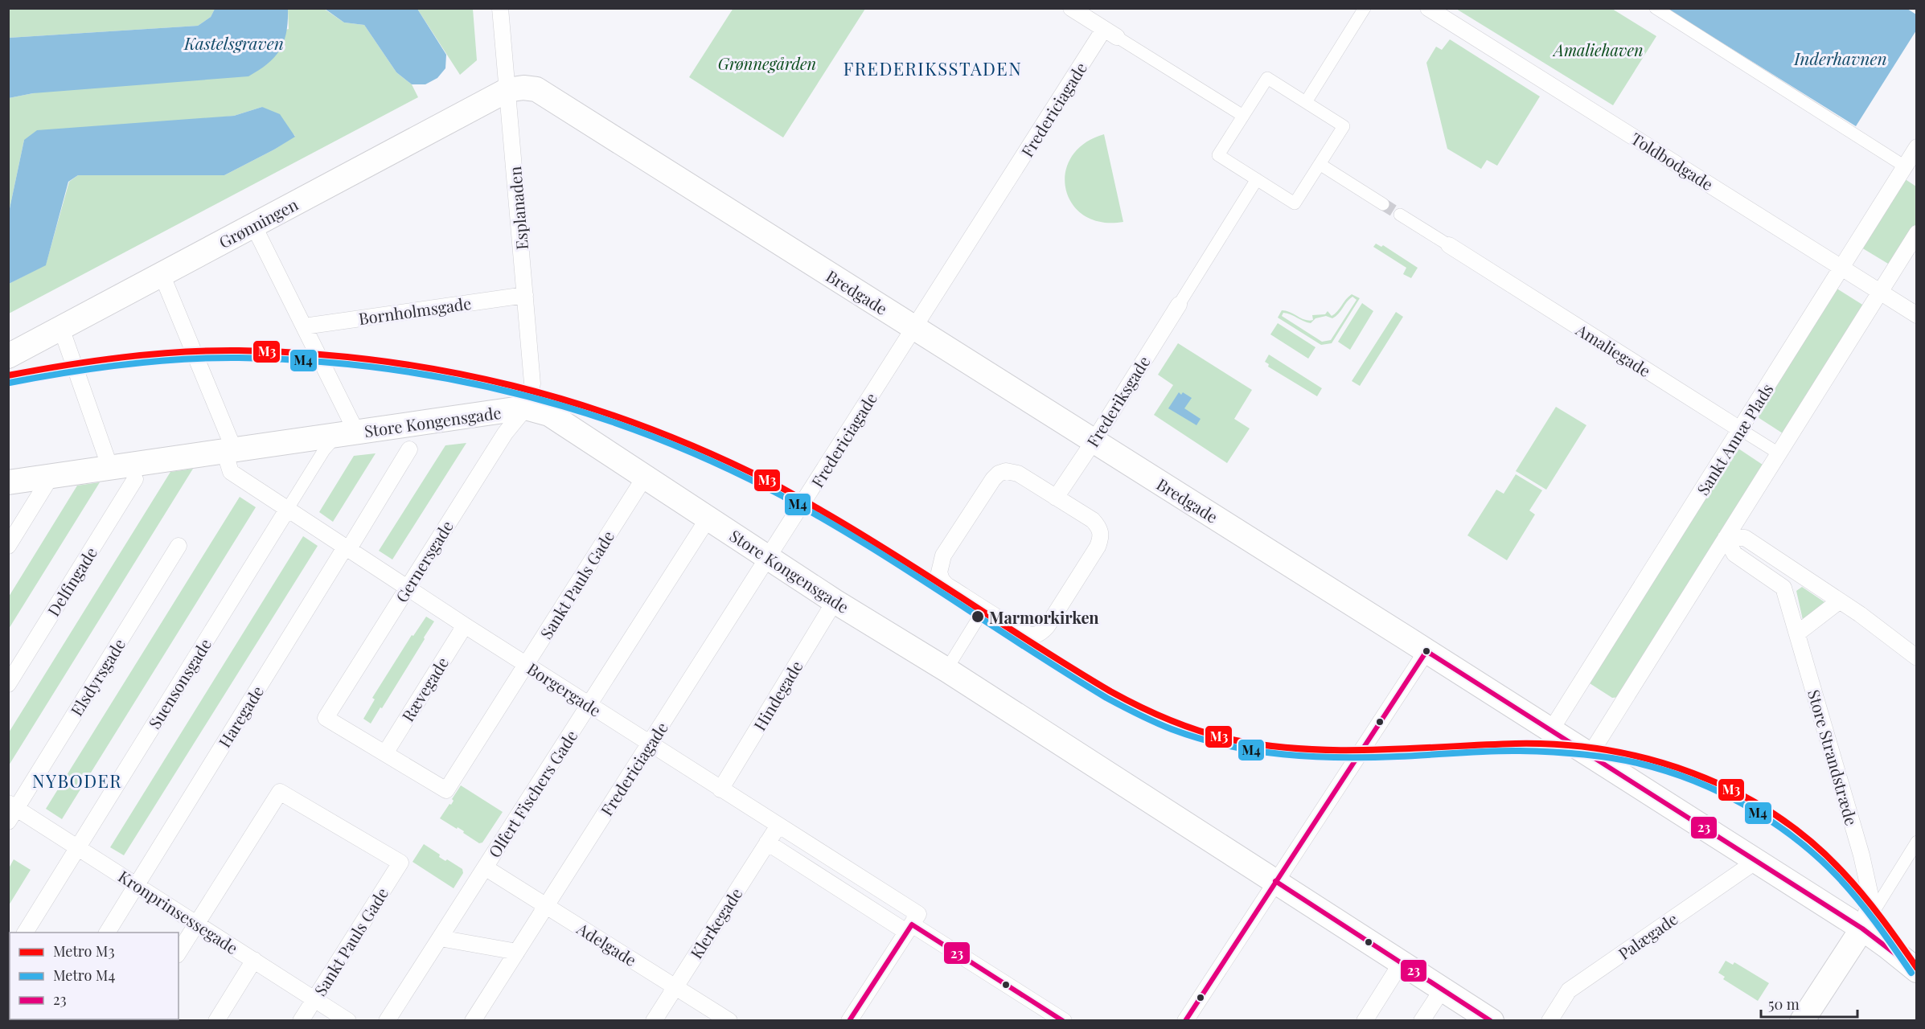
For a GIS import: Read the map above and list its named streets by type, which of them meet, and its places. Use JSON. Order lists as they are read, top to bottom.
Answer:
{
  "streets": {
    "main road": ["Grønningen", "Bredgade", "Store Kongensgade"],
    "street": [
      "Fredericiagade",
      "Toldbodgade",
      "Esplanaden",
      "Bornholmsgade",
      "Amaliegade",
      "Frederiksgade",
      "Sankt Annæ Plads",
      "Gernersgade",
      "Delfingade",
      "Sankt Pauls Gade",
      "Elsdyrsgade",
      "Suensonsgade",
      "Rævegade",
      "Borgergade",
      "Hindegade",
      "Haregade",
      "Store Strandstræde",
      "Olfert Fischers Gade",
      "Kronprinsessegade",
      "Klerkegade",
      "Palægade",
      "Adelgade"
    ]
  },
  "crossings": [
    ["Fredericiagade", "Bredgade"],
    ["Fredericiagade", "Store Kongensgade"],
    ["Fredericiagade", "Borgergade"],
    ["Fredericiagade", "Adelgade"],
    ["Toldbodgade", "Sankt Annæ Plads"],
    ["Esplanaden", "Grønningen"],
    ["Esplanaden", "Bredgade"],
    ["Esplanaden", "Bornholmsgade"],
    ["Esplanaden", "Store Kongensgade"],
    ["Esplanaden", "Gernersgade"],
    ["Grønningen", "Bredgade"],
    ["Grønningen", "Borgergade"],
    ["Bredgade", "Frederiksgade"],
    ["Bredgade", "Sankt Annæ Plads"],
    ["Bredgade", "Store Strandstræde"],
    ["Bredgade", "Palægade"],
    ["Amaliegade", "Sankt Annæ Plads"],
    ["Store Kongensgade", "Gernersgade"],
    ["Store Kongensgade", "Sankt Pauls Gade"],
    ["Store Kongensgade", "Suensonsgade"],
    ["Store Kongensgade", "Borgergade"],
    ["Store Kongensgade", "Hindegade"],
    ["Store Kongensgade", "Olfert Fischers Gade"],
    ["Gernersgade", "Sankt Pauls Gade"],
    ["Gernersgade", "Rævegade"],
    ["Gernersgade", "Borgergade"],
    ["Sankt Pauls Gade", "Rævegade"],
    ["Sankt Pauls Gade", "Borgergade"],
    ["Sankt Pauls Gade", "Kronprinsessegade"],
    ["Elsdyrsgade", "Kronprinsessegade"],
    ["Suensonsgade", "Borgergade"],
    ["Suensonsgade", "Kronprinsessegade"],
    ["Rævegade", "Borgergade"],
    ["Borgergade", "Hindegade"],
    ["Borgergade", "Haregade"],
    ["Borgergade", "Olfert Fischers Gade"],
    ["Borgergade", "Klerkegade"],
    ["Haregade", "Kronprinsessegade"],
    ["Olfert Fischers Gade", "Adelgade"],
    ["Klerkegade", "Adelgade"]
  ],
  "districts": ["FREDERIKSSTADEN", "NYBODER"],
  "water": ["Kastelsgraven", "Inderhavnen"],
  "parks": ["Amaliehaven", "Grønnegården"],
  "places": ["Marmorkirken"],
  "lines": ["metro line M3", "metro line M4", "transit line 23"],
  "legend": ["Metro M3", "Metro M4", "23"],
  "scale_bar": "50 m"
}
